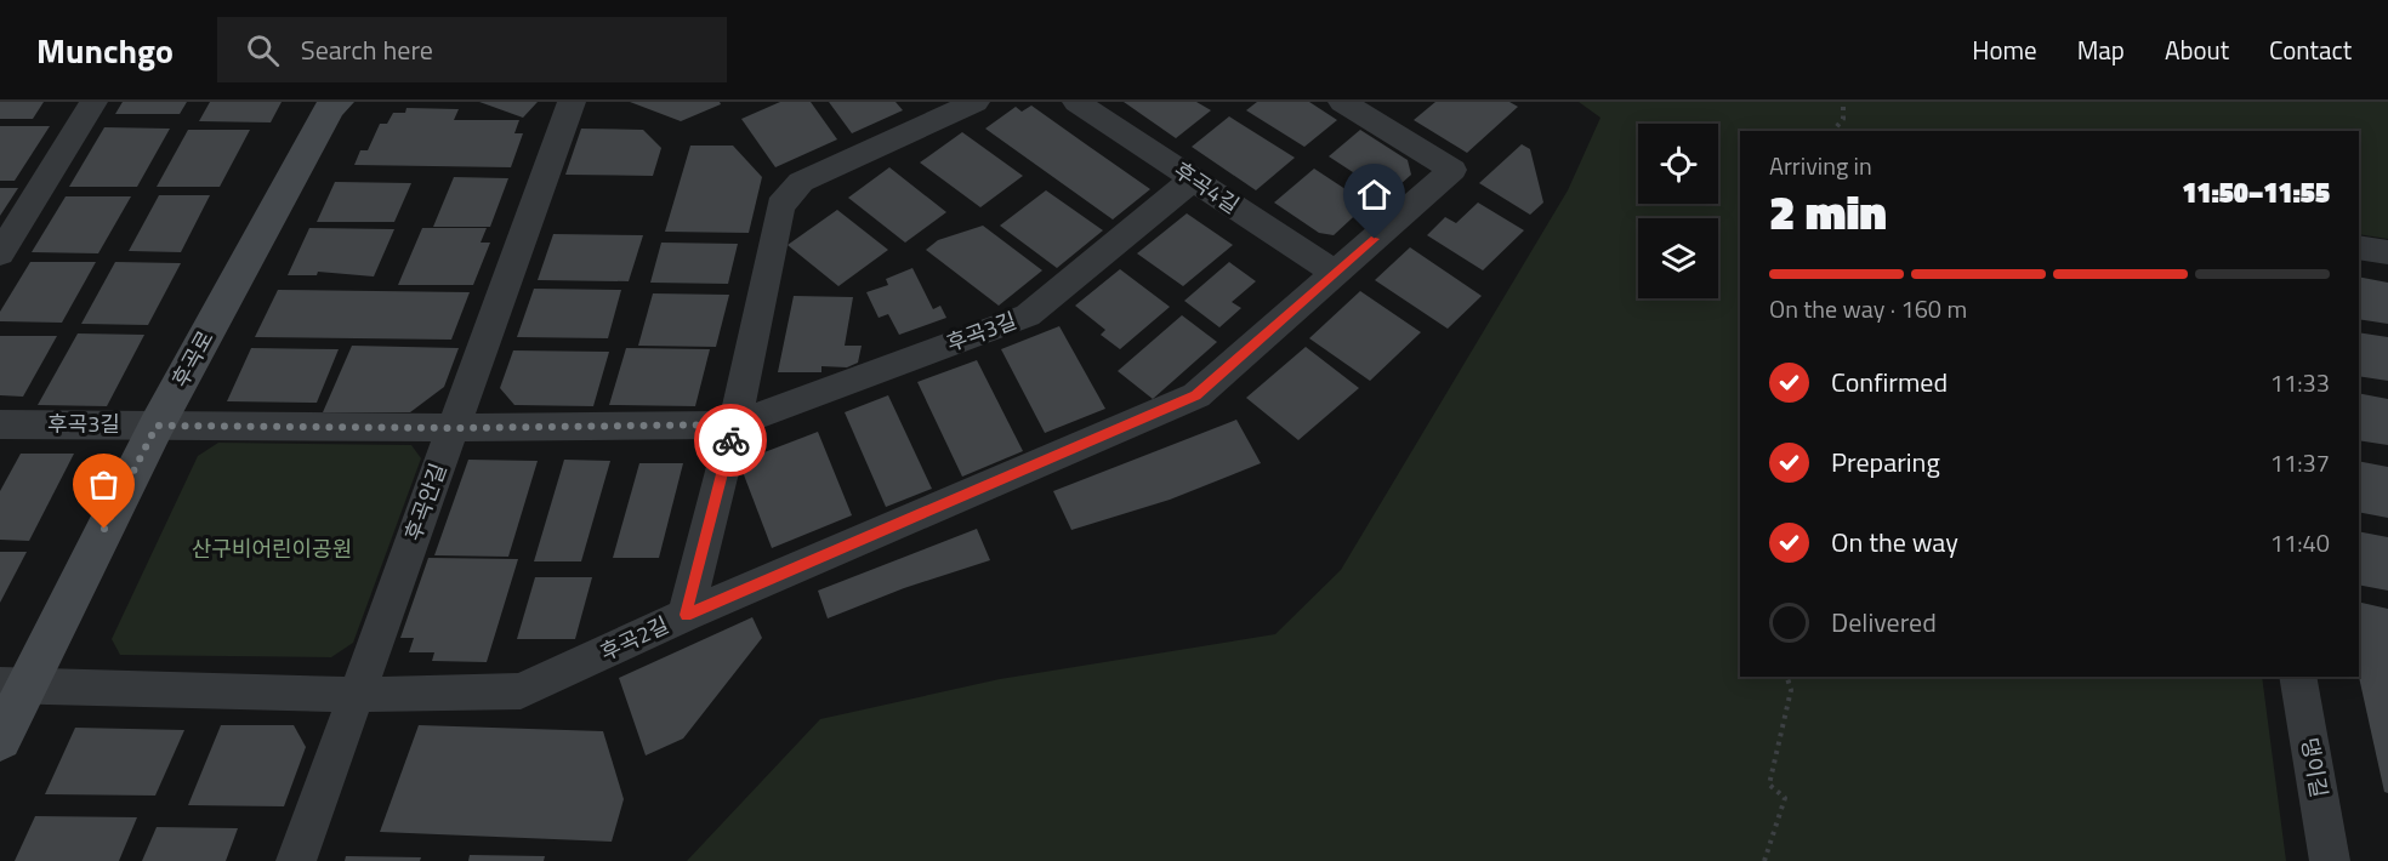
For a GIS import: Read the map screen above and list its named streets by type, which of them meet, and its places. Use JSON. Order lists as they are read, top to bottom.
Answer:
{
  "streets": {
    "street": [
      "후곡4길",
      "후곡3길",
      "후곡로",
      "후곡안길",
      "후곡2길",
      "댕이길"
    ]
  },
  "crossings": [
    ["후곡4길", "후곡3길"],
    ["후곡4길", "후곡2길"],
    ["후곡3길", "후곡로"],
    ["후곡3길", "후곡안길"],
    ["후곡로", "후곡2길"],
    ["후곡안길", "후곡2길"]
  ],
  "parks": ["산구비어린이공원"],
  "page": {
    "header": "Munchgo",
    "search": "Search here",
    "nav": [
      "Home",
      "Map",
      "About",
      "Contact"
    ],
    "heading": ["2 min", "Arriving in", "11:50–11:55"],
    "bar": "On the way · 160 m",
    "list": [
      ["Confirmed", "11:33"],
      ["Preparing", "11:37"],
      ["On the way", "11:40"],
      "Delivered"
    ]
  }
}
